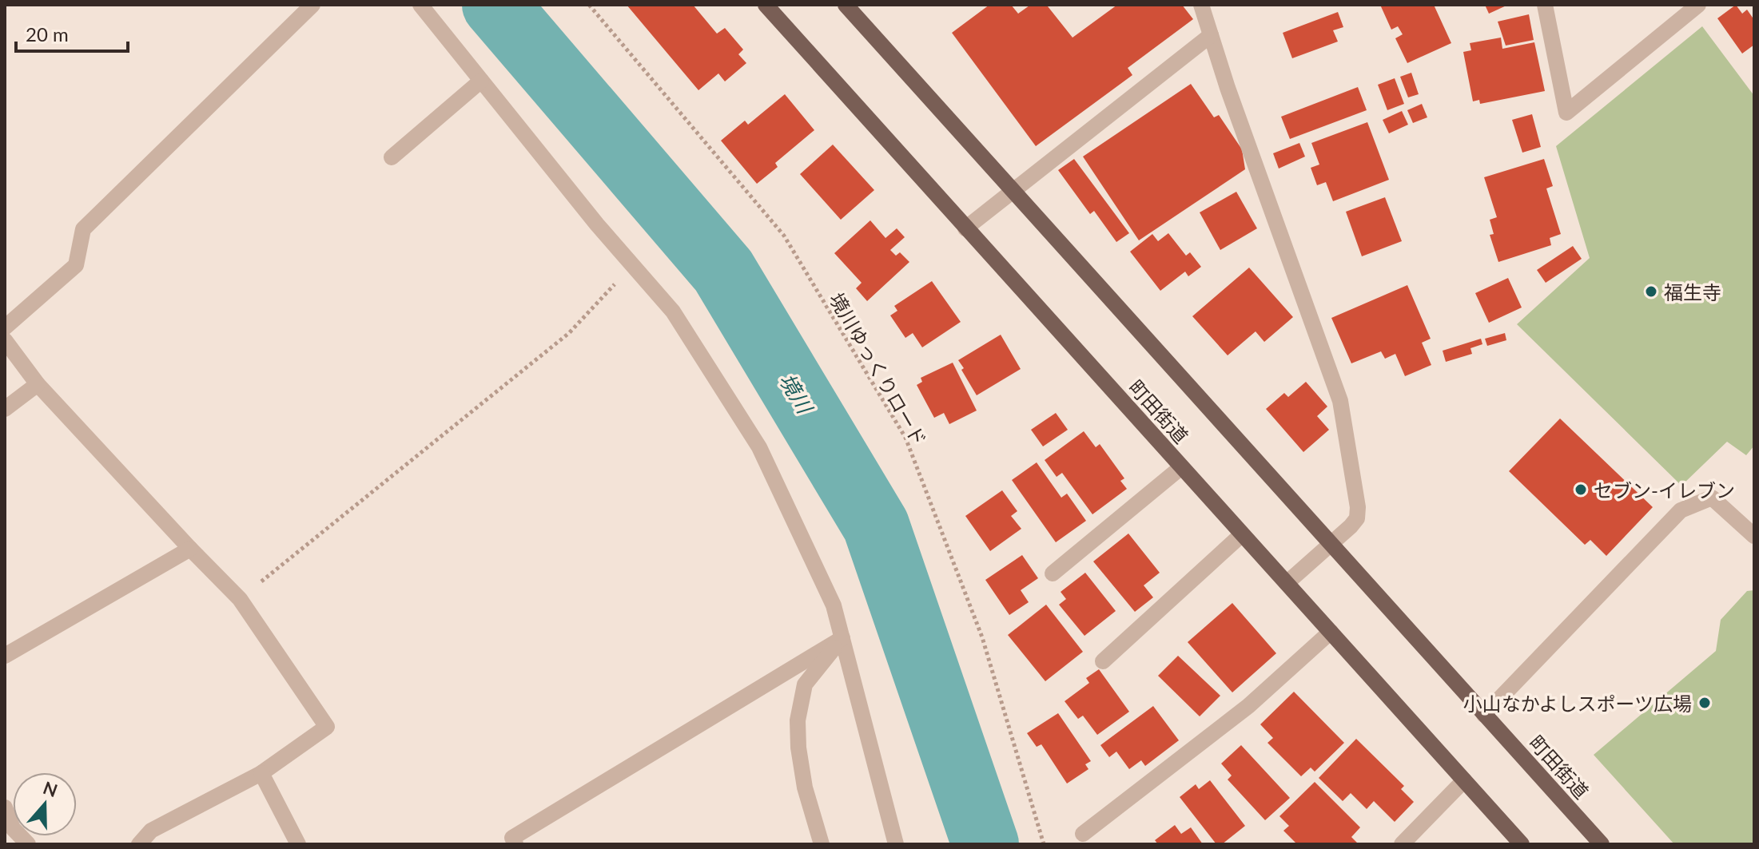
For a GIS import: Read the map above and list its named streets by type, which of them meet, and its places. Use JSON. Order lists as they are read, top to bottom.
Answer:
{
  "streets": {
    "main road": ["町田街道"],
    "path": ["境川ゆっくりロード"]
  },
  "water": ["境川"],
  "places": ["福生寺", "セブン-イレブン", "小山なかよしスポーツ広場"],
  "scale_bar": "20 m",
  "north": "top"
}
